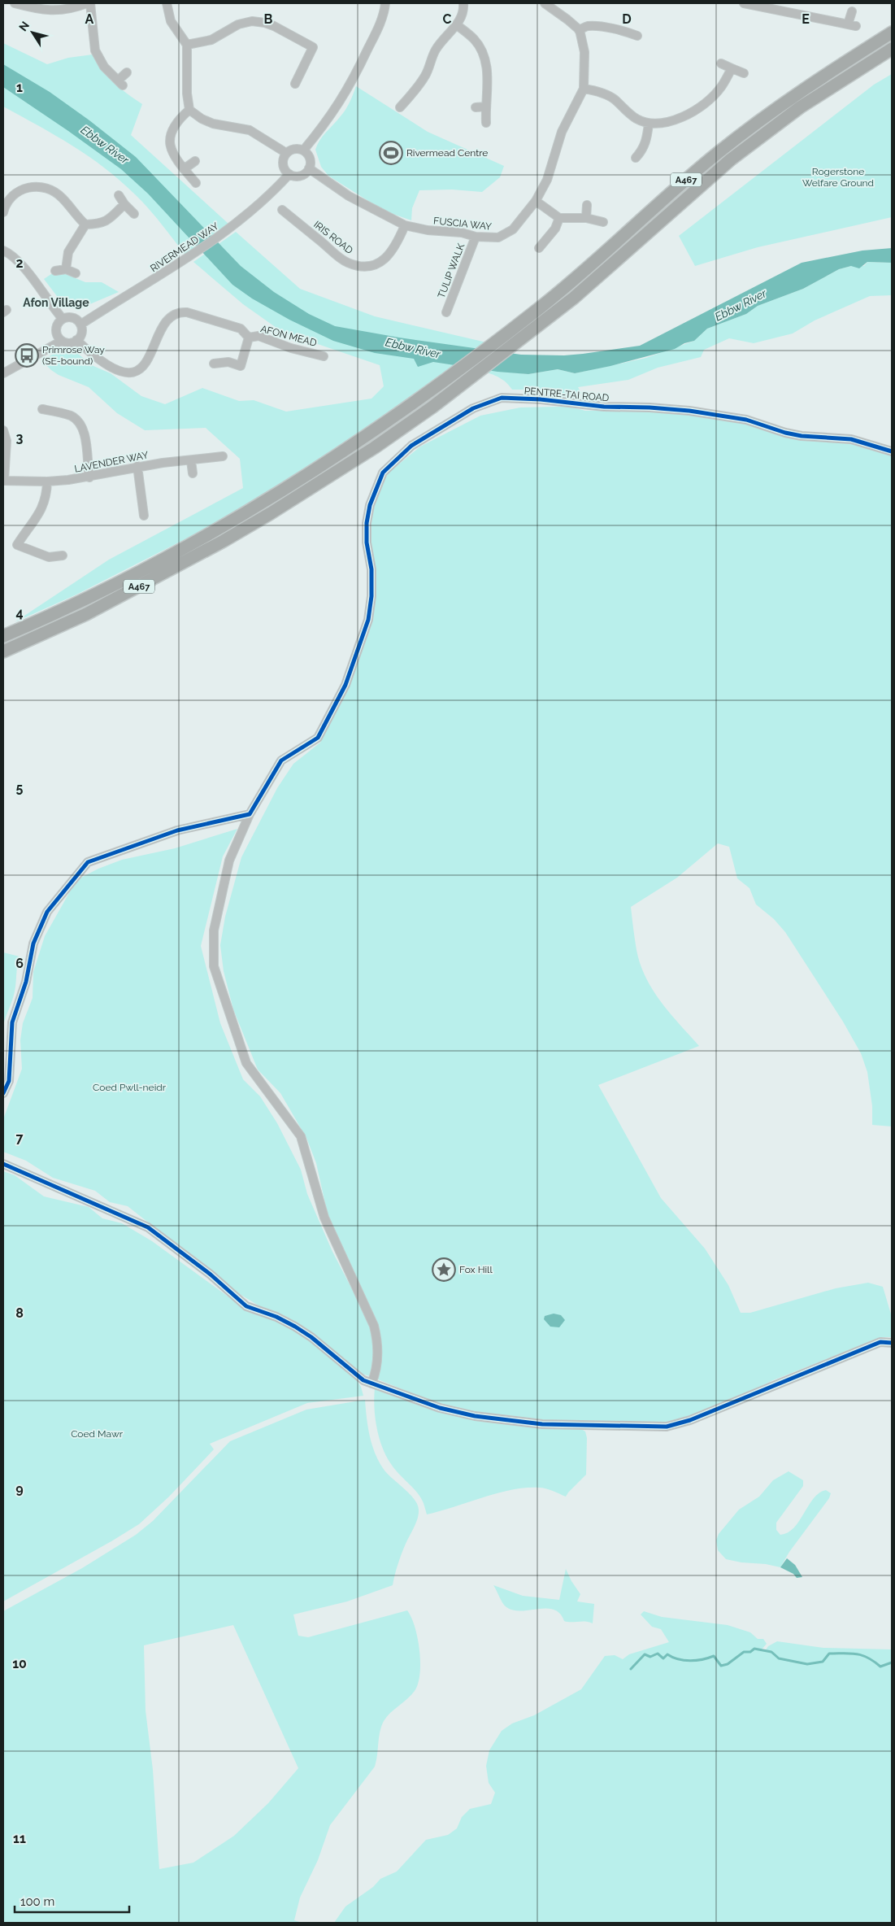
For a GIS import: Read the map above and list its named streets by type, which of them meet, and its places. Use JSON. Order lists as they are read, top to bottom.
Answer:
{
  "streets": {
    "main road": ["A467"],
    "street": [
      "FUSCIA WAY",
      "IRIS ROAD",
      "RIVERMEAD WAY",
      "TULIP WALK",
      "AFON MEAD",
      "PENTRE-TAI ROAD",
      "LAVENDER WAY"
    ]
  },
  "crossings": [
    ["FUSCIA WAY", "IRIS ROAD"],
    ["FUSCIA WAY", "RIVERMEAD WAY"],
    ["FUSCIA WAY", "TULIP WALK"],
    ["RIVERMEAD WAY", "AFON MEAD"]
  ],
  "districts": ["Afon Village"],
  "water": ["Ebbw River"],
  "parks": ["Rogerstone Welfare Ground", "Coed Pwll-neidr", "Coed Mawr"],
  "places": {
    "sports": ["Rivermead Centre"],
    "bus stop": ["Primrose Way (SE-bound)"],
    "place": ["Fox Hill"]
  },
  "scale_bar": "100 m",
  "north": "top left",
  "grid": {
    "columns": [
      "A",
      "B",
      "C",
      "D",
      "E"
    ],
    "rows": [
      "1",
      "2",
      "3",
      "4",
      "5",
      "6",
      "7",
      "8",
      "9",
      "10",
      "11"
    ]
  }
}
